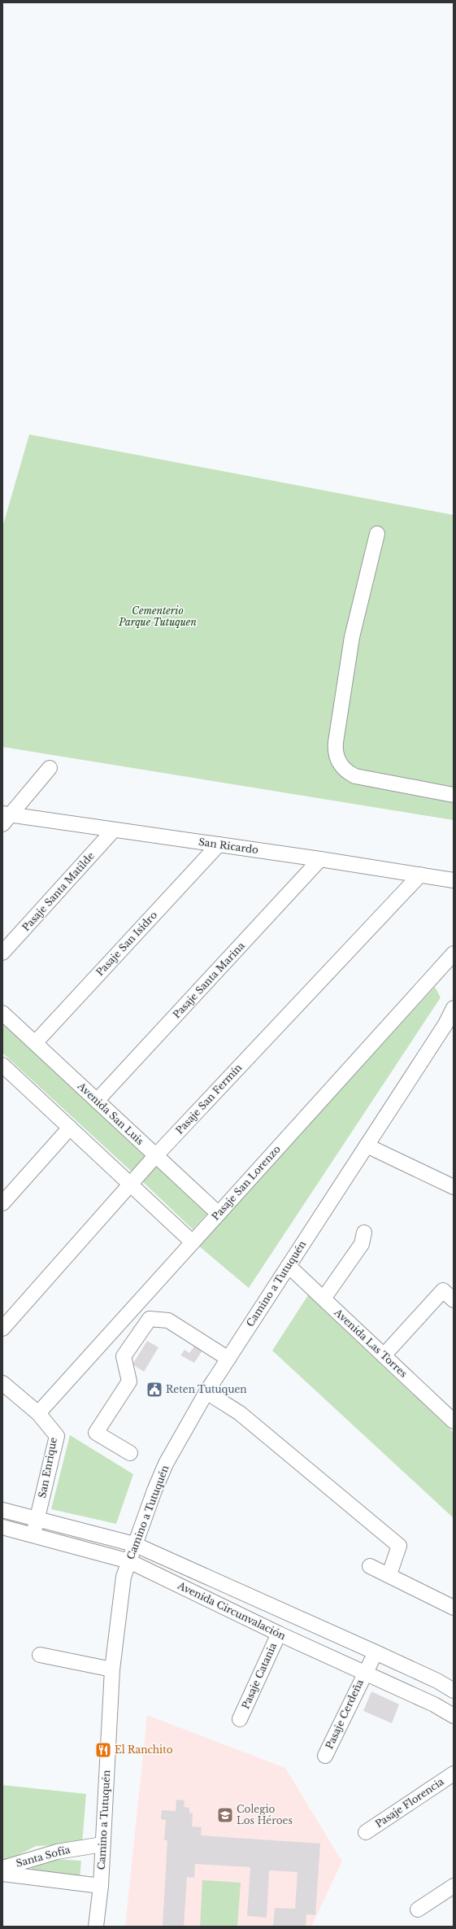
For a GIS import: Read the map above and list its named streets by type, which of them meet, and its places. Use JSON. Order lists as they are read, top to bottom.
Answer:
{
  "streets": {
    "street": [
      "San Ricardo",
      "Pasaje Santa Matilde",
      "Pasaje San Isidro",
      "Pasaje Santa Marina",
      "Pasaje San Fermín",
      "Avenida San Luis",
      "Pasaje San Lorenzo",
      "Camino a Tutuquén",
      "Avenida Las Torres",
      "San Enrique",
      "Avenida Circunvalación",
      "Pasaje Catania",
      "Pasaje Cerdeña",
      "Pasaje Florencia",
      "Santa Sofía"
    ]
  },
  "crossings": [
    ["San Ricardo", "Pasaje Santa Matilde"],
    ["San Ricardo", "Pasaje San Isidro"],
    ["San Ricardo", "Pasaje Santa Marina"],
    ["San Ricardo", "Pasaje San Fermín"],
    ["Pasaje San Isidro", "Avenida San Luis"],
    ["Pasaje Santa Marina", "Avenida San Luis"],
    ["Pasaje San Fermín", "Avenida San Luis"],
    ["Avenida San Luis", "Pasaje San Lorenzo"],
    ["Pasaje San Lorenzo", "San Enrique"],
    ["Camino a Tutuquén", "Avenida Las Torres"],
    ["Camino a Tutuquén", "Avenida Circunvalación"],
    ["Camino a Tutuquén", "Santa Sofía"],
    ["San Enrique", "Avenida Circunvalación"],
    ["Avenida Circunvalación", "Pasaje Catania"],
    ["Avenida Circunvalación", "Pasaje Cerdeña"]
  ],
  "parks": ["Cementerio Parque Tutuquen"],
  "places": {
    "public building": ["Reten Tutuquen"],
    "restaurant": ["El Ranchito"],
    "school or university": ["Colegio Los Héroes"]
  }
}
